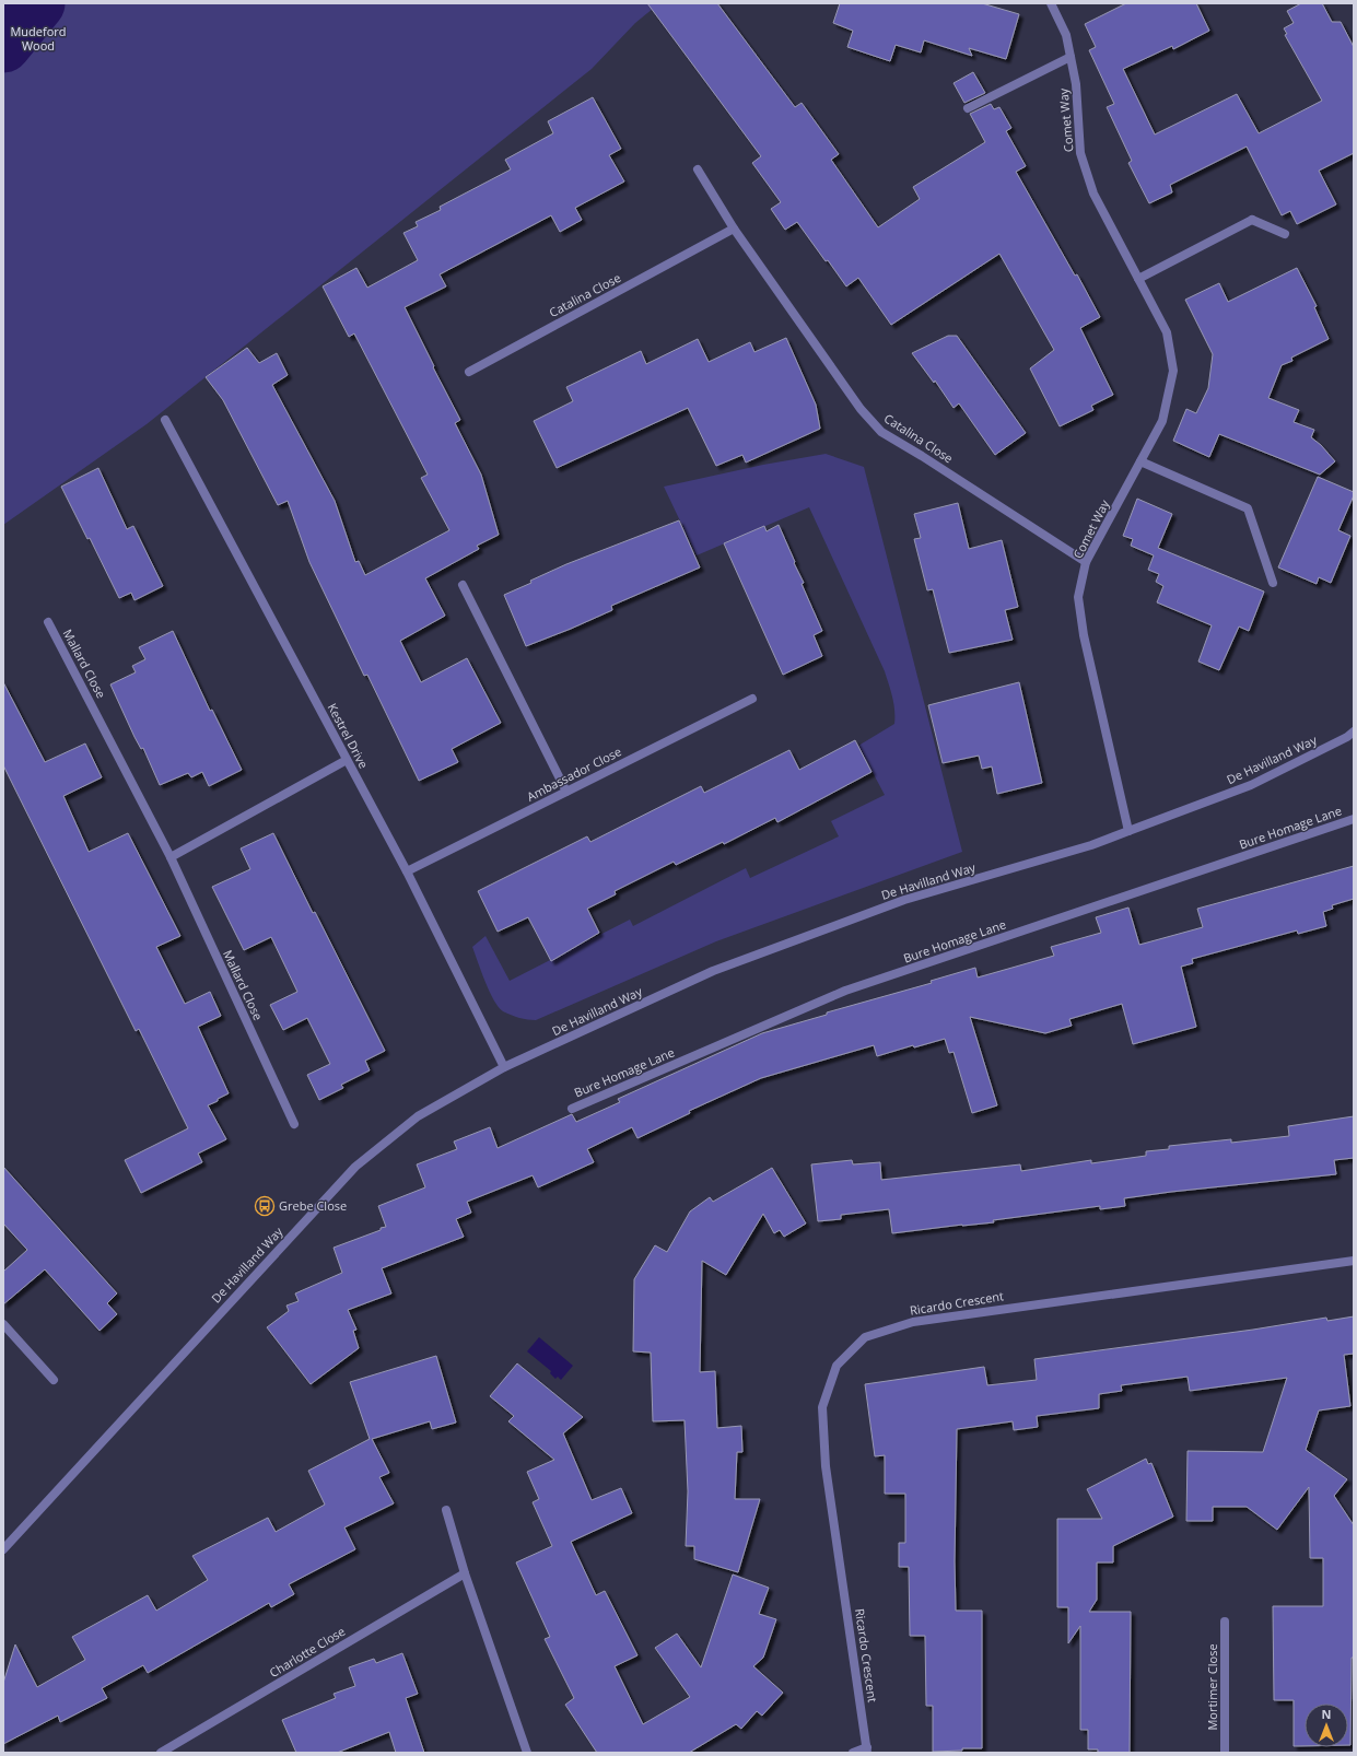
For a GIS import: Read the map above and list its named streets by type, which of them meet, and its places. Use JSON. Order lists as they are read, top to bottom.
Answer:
{
  "streets": {
    "street": [
      "Comet Way",
      "Catalina Close",
      "Mallard Close",
      "Kestrel Drive",
      "De Havilland Way",
      "Ambassador Close",
      "Bure Homage Lane",
      "Ricardo Crescent",
      "Charlotte Close",
      "Mortimer Close"
    ]
  },
  "crossings": [
    ["Comet Way", "Catalina Close"],
    ["Comet Way", "De Havilland Way"],
    ["Kestrel Drive", "De Havilland Way"],
    ["Kestrel Drive", "Ambassador Close"]
  ],
  "parks": ["Mudeford Wood"],
  "places": {
    "bus stop": ["Grebe Close"]
  },
  "north": "top"
}
